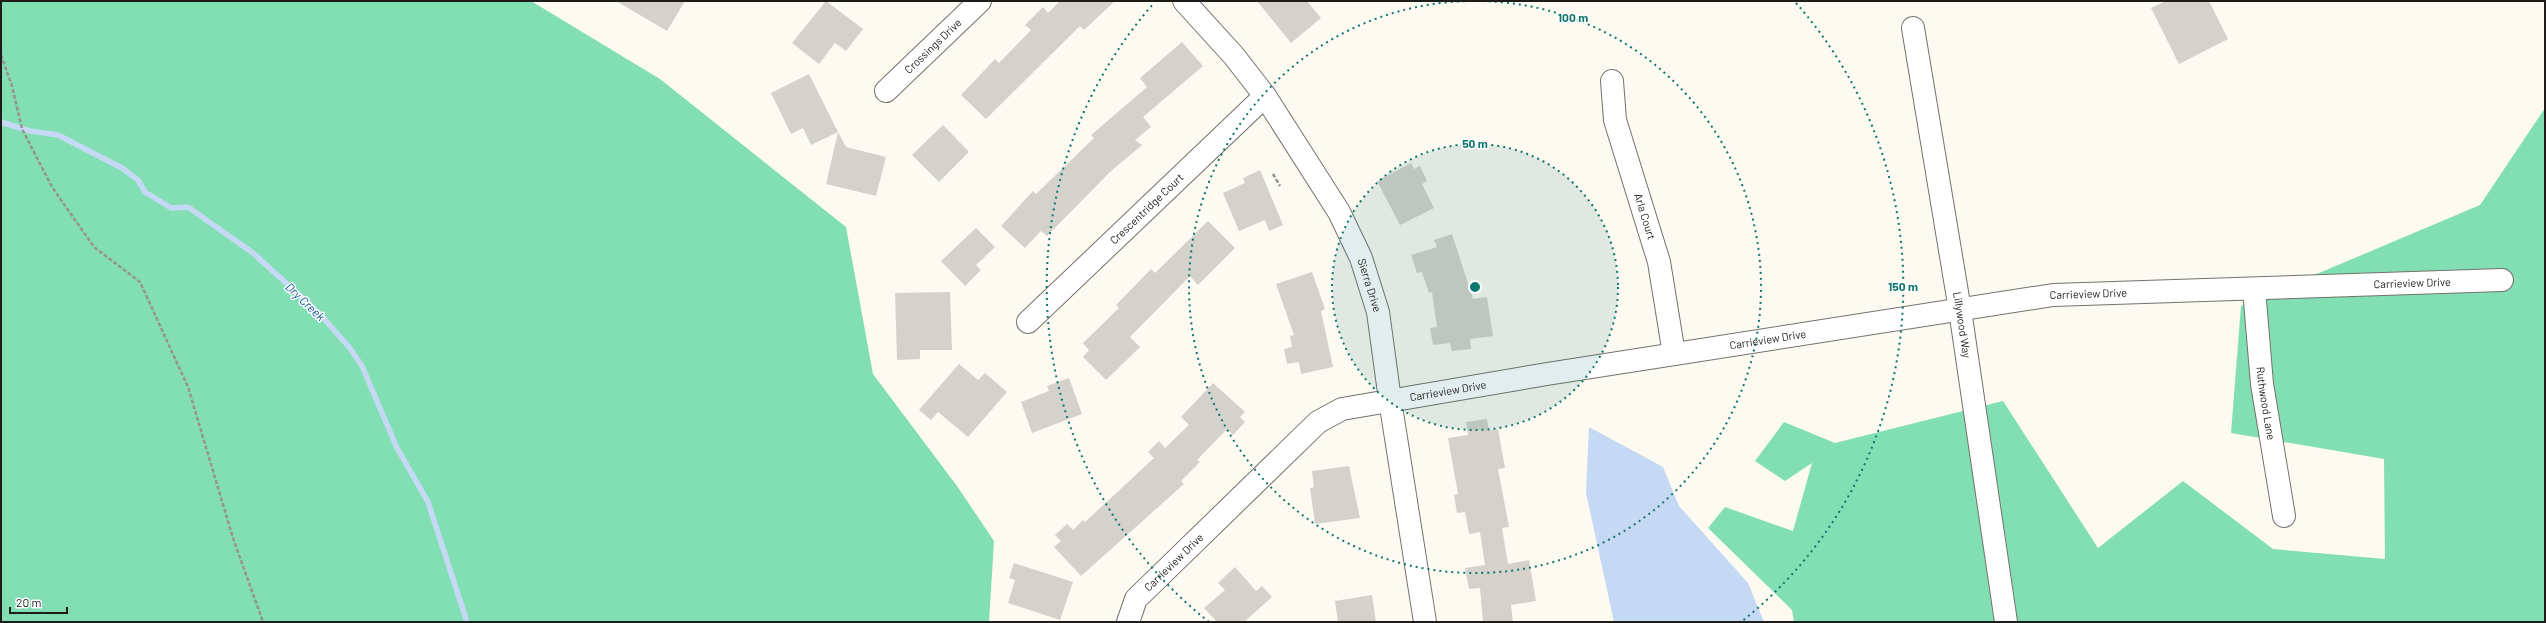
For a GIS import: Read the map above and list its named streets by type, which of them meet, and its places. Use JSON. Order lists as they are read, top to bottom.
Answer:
{
  "streets": {
    "street": [
      "Crossings Drive",
      "Crescentridge Court",
      "Arla Court",
      "Carrieview Drive",
      "Sierra Drive",
      "Lillywood Way",
      "Ruthwood Lane"
    ]
  },
  "crossings": [
    ["Crescentridge Court", "Sierra Drive"],
    ["Arla Court", "Carrieview Drive"],
    ["Carrieview Drive", "Sierra Drive"],
    ["Carrieview Drive", "Lillywood Way"],
    ["Carrieview Drive", "Ruthwood Lane"]
  ],
  "water": ["Dry Creek"],
  "scale_bar": "20 m",
  "rings": ["100 m", "50 m", "150 m"]
}
